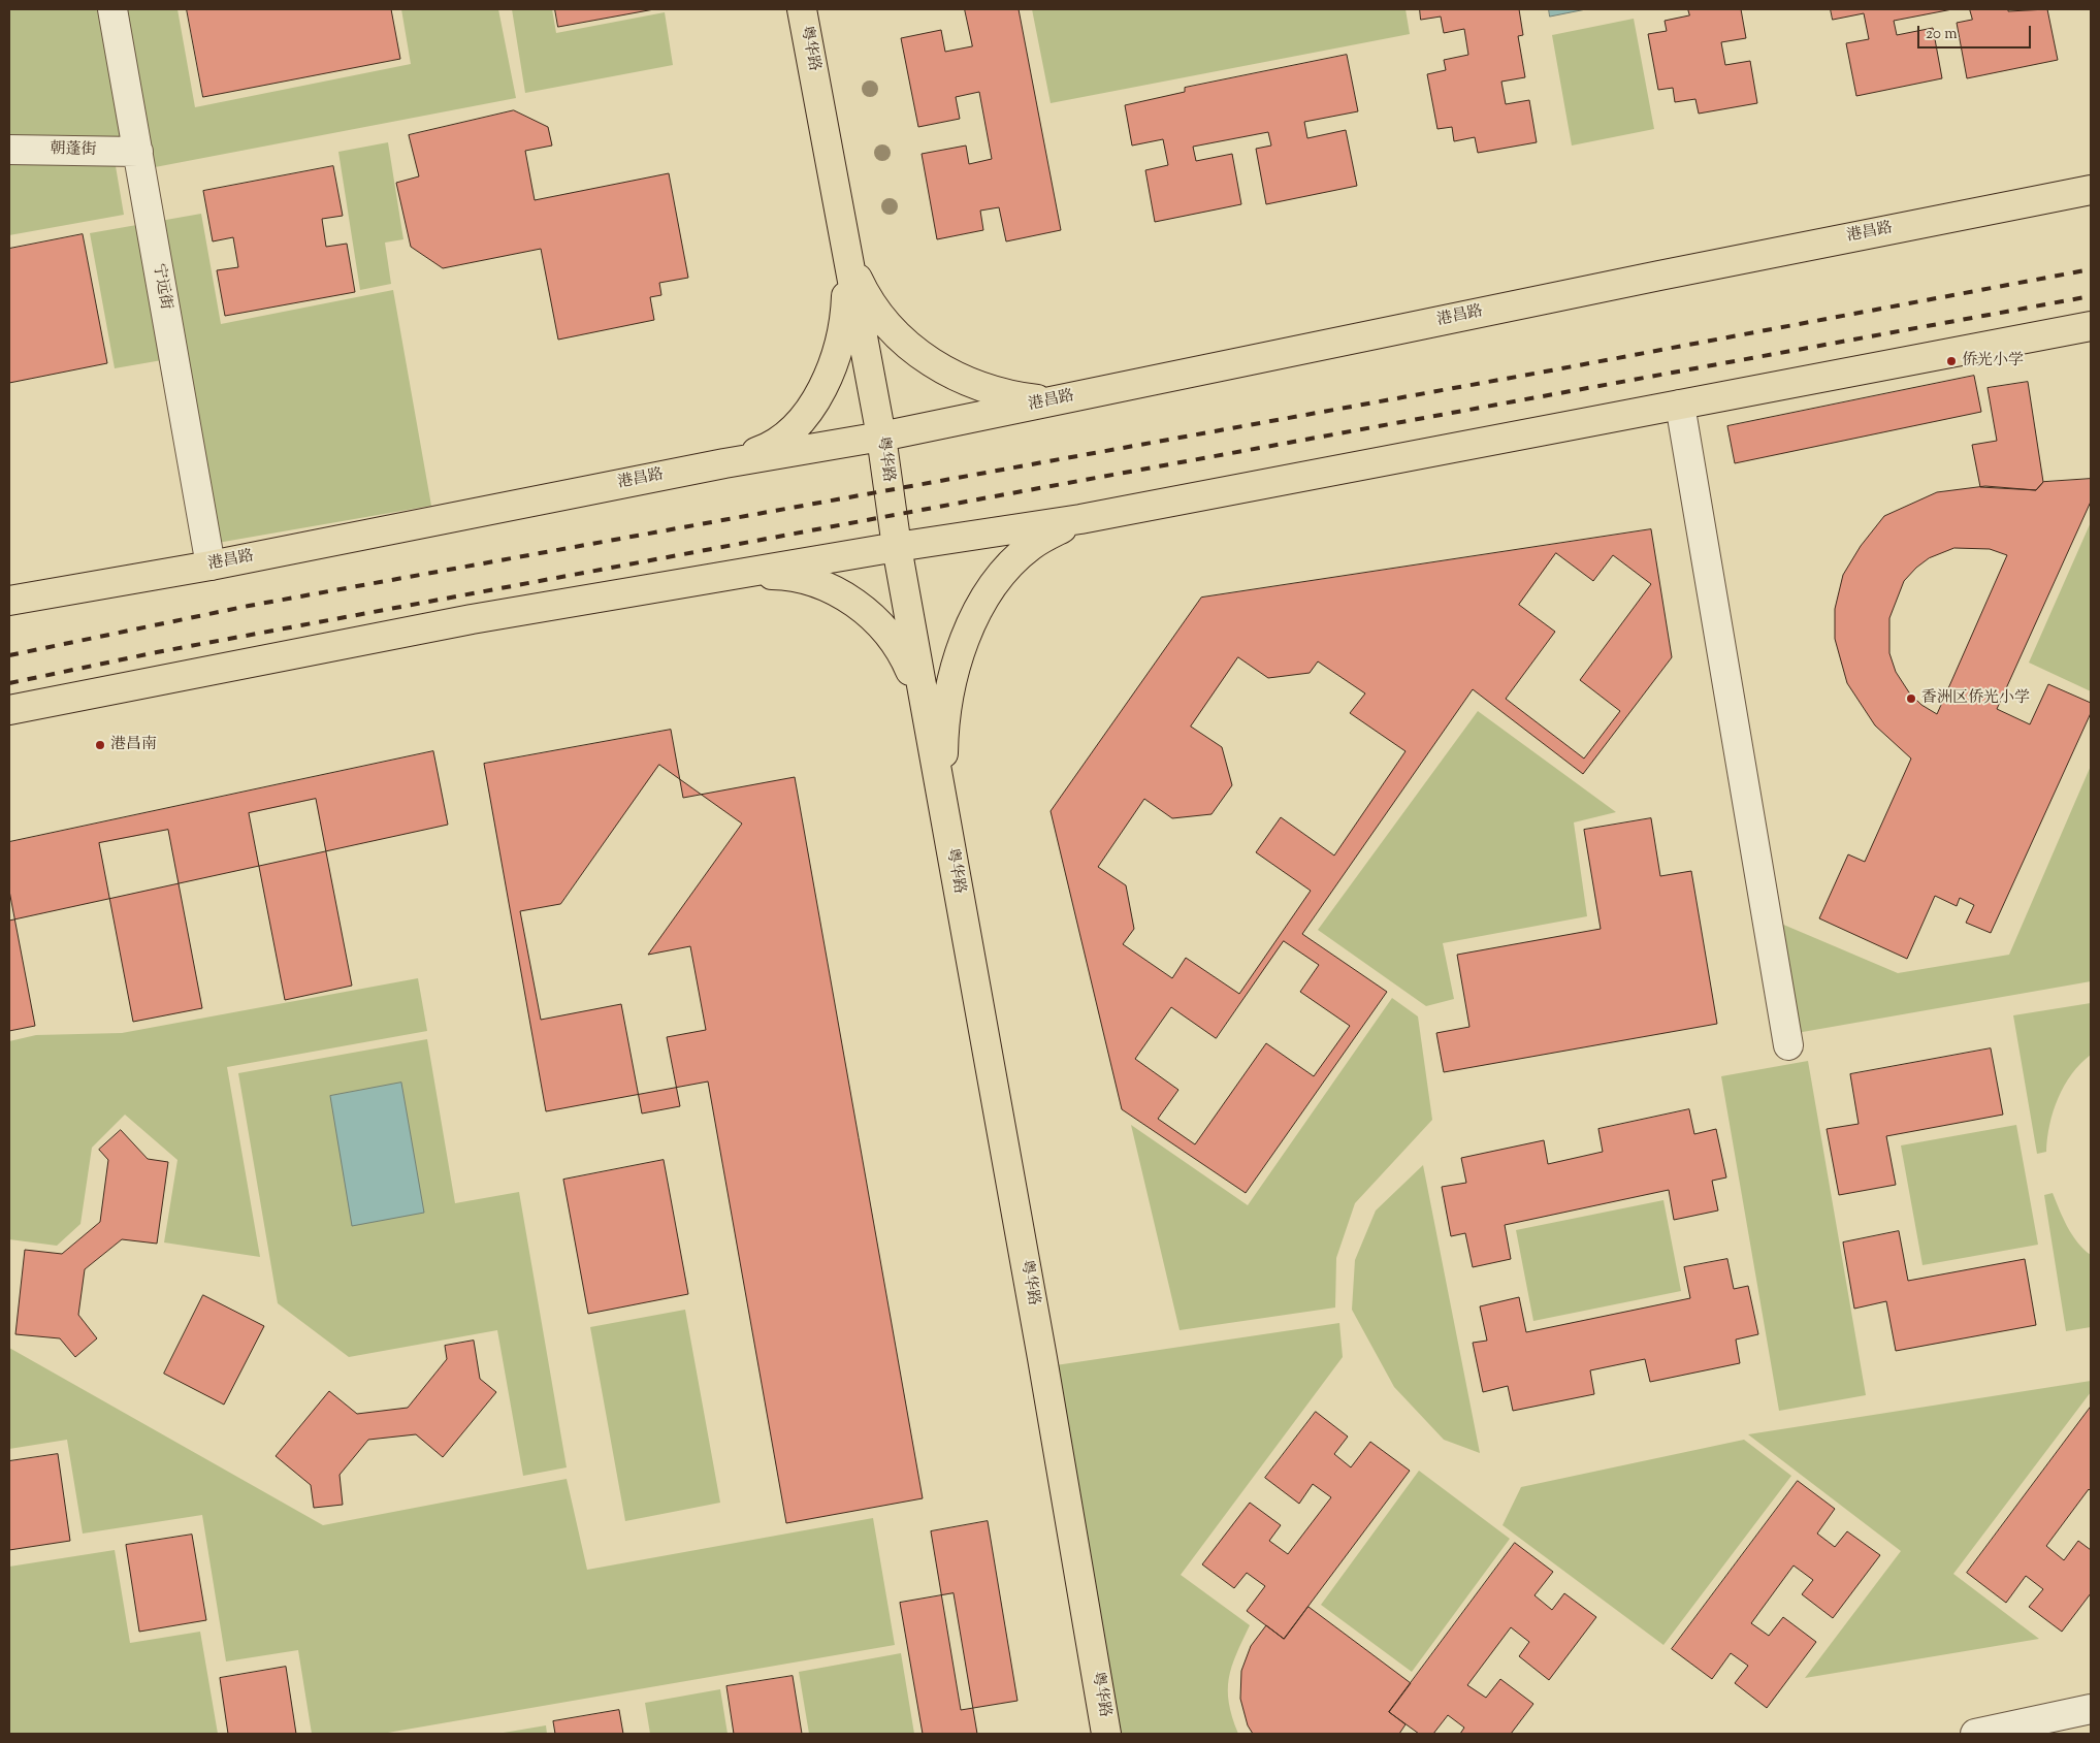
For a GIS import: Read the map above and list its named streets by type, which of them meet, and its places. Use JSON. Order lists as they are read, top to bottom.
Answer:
{
  "streets": {
    "main road": ["粤华路", "港昌路"],
    "street": ["朝蓬街", "宁远街"]
  },
  "crossings": [
    ["粤华路", "港昌路"],
    ["朝蓬街", "宁远街"],
    ["港昌路", "宁远街"]
  ],
  "places": ["侨光小学", "香洲区侨光小学", "港昌南"],
  "scale_bar": "20 m"
}
